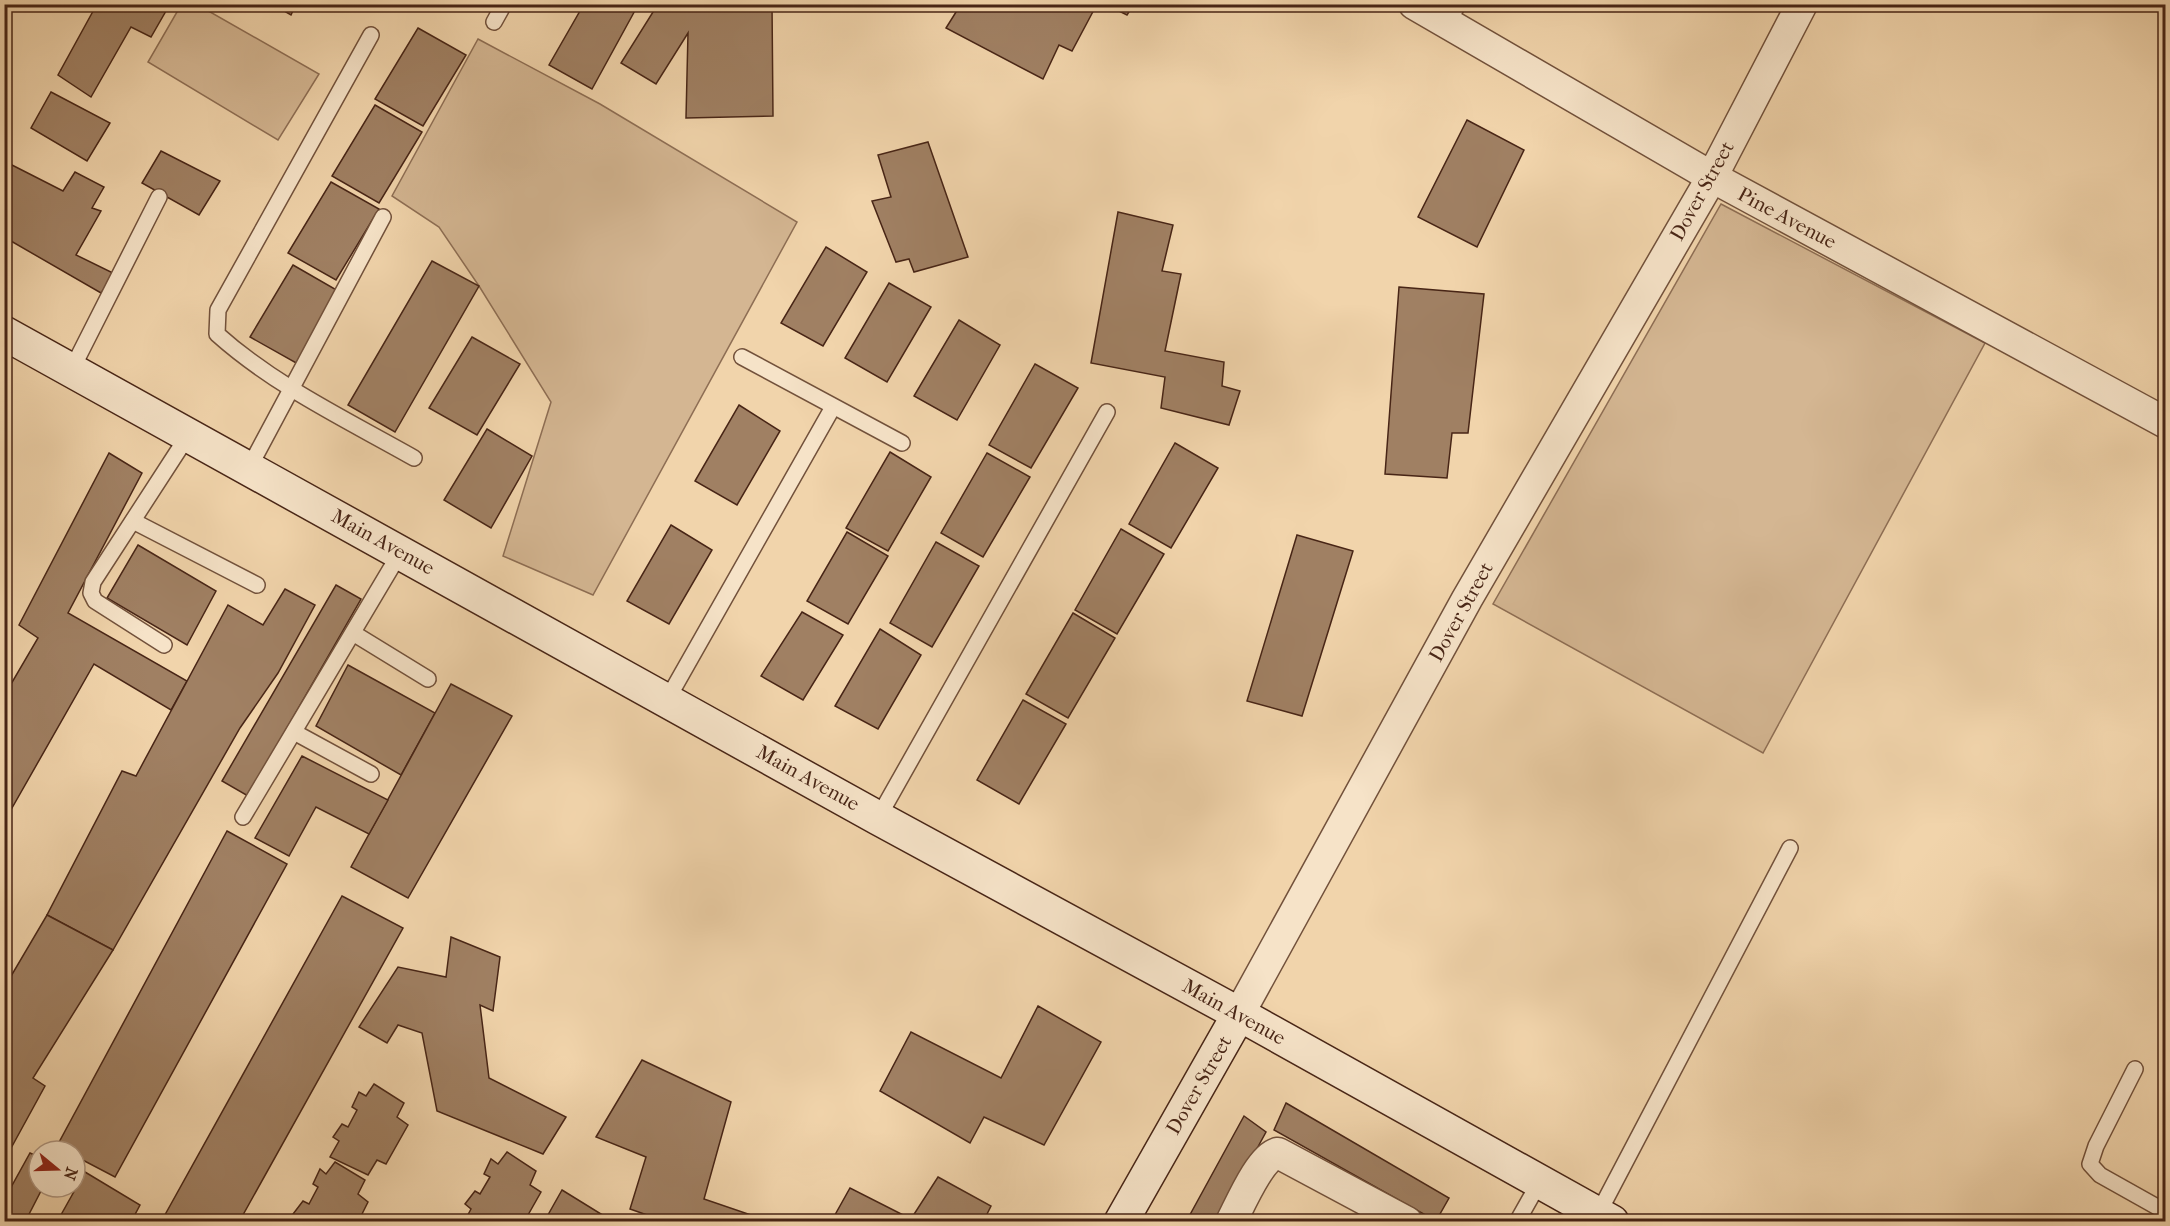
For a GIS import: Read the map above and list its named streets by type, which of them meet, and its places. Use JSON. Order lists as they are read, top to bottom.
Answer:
{
  "streets": {
    "street": ["Dover Street", "Pine Avenue", "Main Avenue"]
  },
  "crossings": [
    ["Dover Street", "Pine Avenue"],
    ["Dover Street", "Main Avenue"]
  ],
  "north": "right"
}
